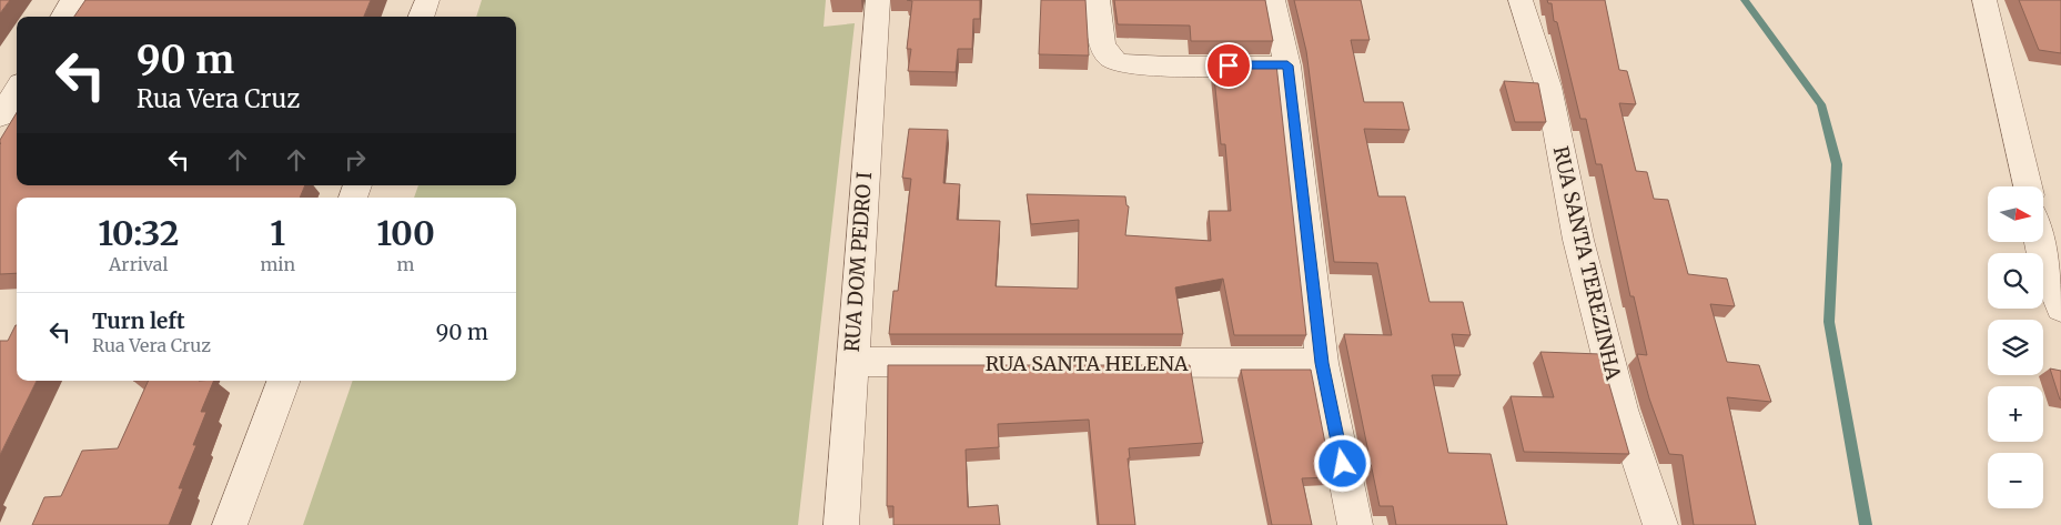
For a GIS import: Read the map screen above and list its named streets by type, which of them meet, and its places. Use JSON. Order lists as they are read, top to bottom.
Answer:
{
  "streets": {
    "street": ["RUA DOM PEDRO I", "RUA SANTA TEREZINHA", "RUA SANTA HELENA"]
  },
  "crossings": [
    ["RUA DOM PEDRO I", "RUA SANTA HELENA"]
  ],
  "north": "right",
  "page": {
    "turn": ["90 m", "Rua Vera Cruz"],
    "map_buttons": ["+", "−"],
    "eta": [
      "10:32",
      "Arrival",
      "1",
      "min",
      "100",
      "m"
    ],
    "list": [
      {
        "name": "Turn left",
        "note": "Rua Vera Cruz",
        "value": "90 m"
      }
    ]
  }
}
